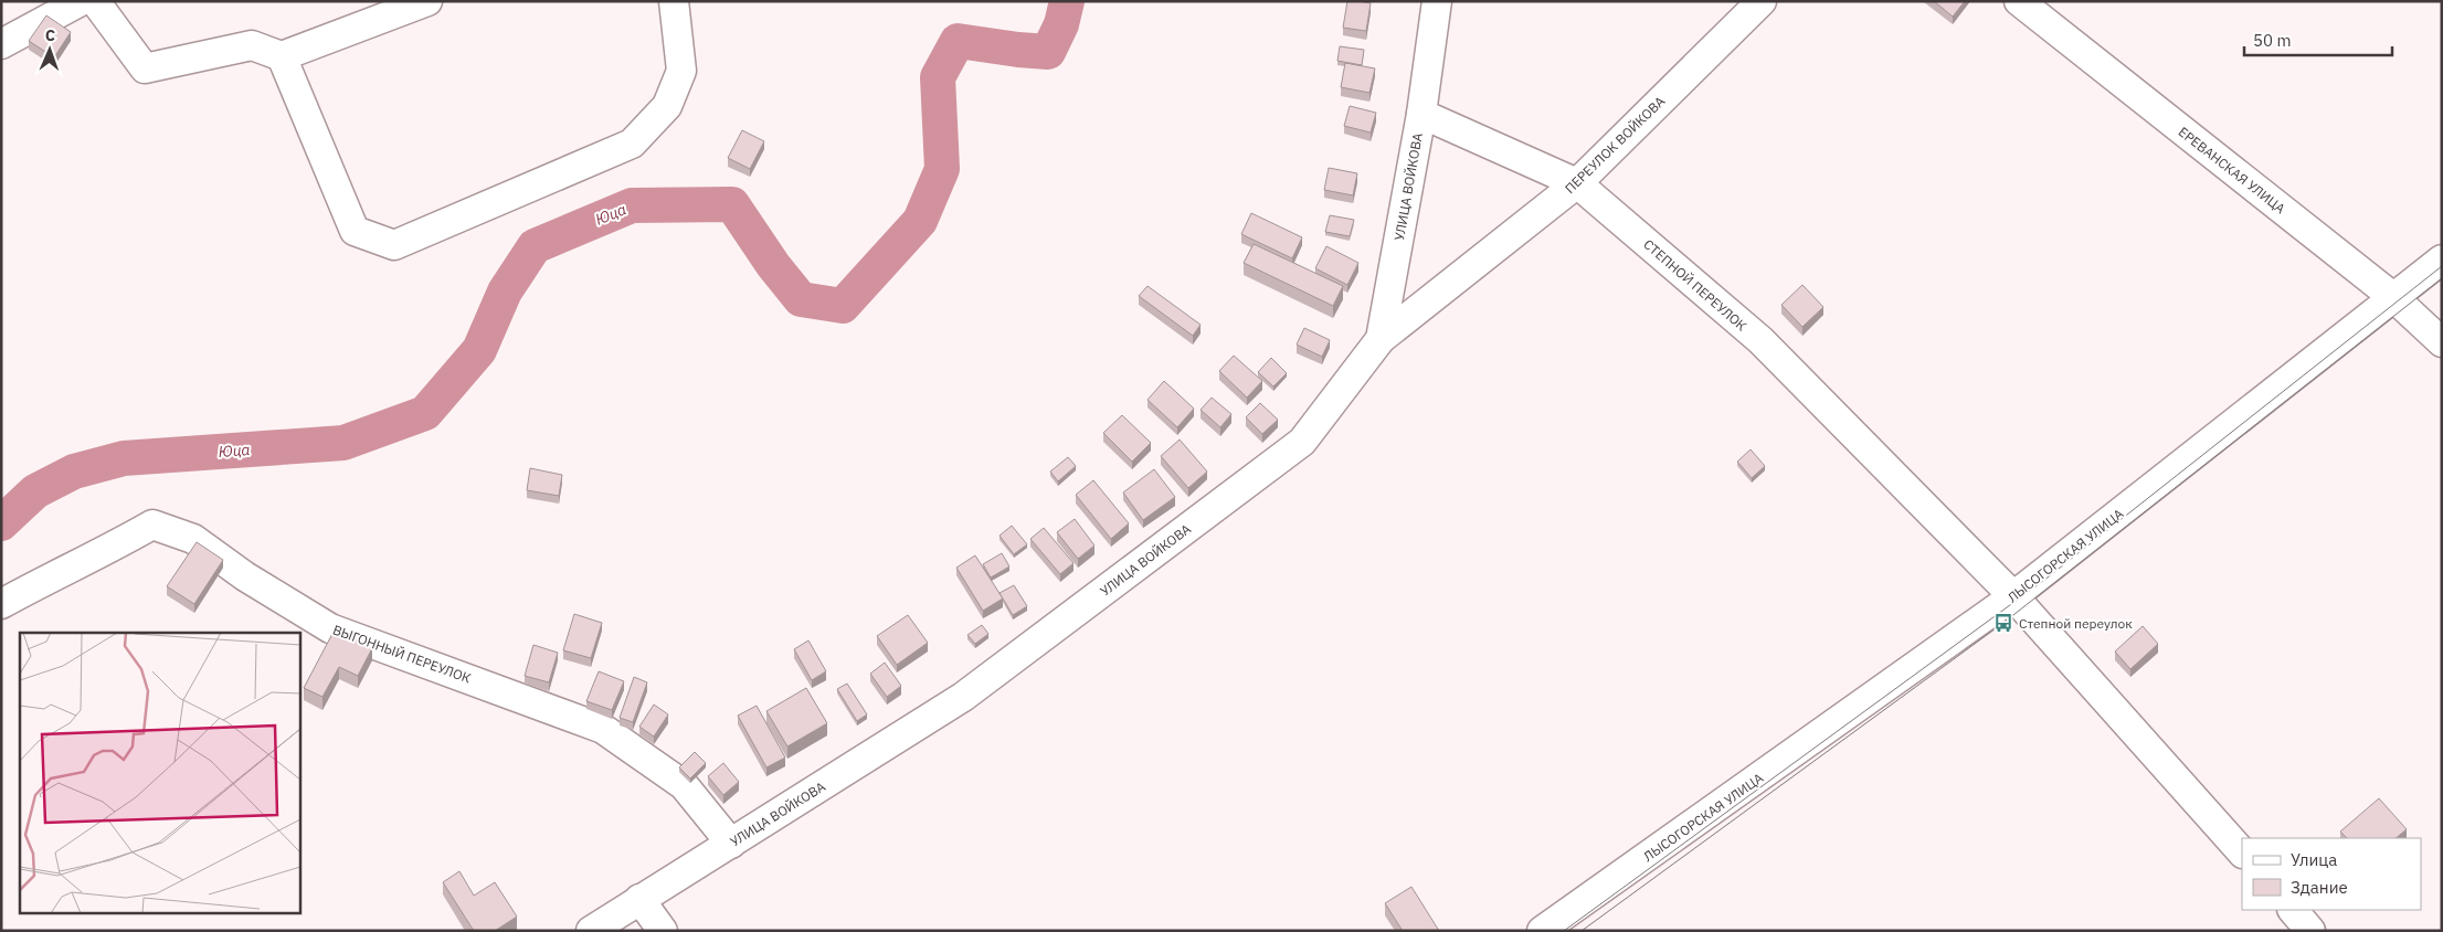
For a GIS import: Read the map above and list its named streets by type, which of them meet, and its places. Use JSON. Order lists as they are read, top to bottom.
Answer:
{
  "streets": {
    "street": [
      "ПЕРЕУЛОК ВОЙКОВА",
      "ЕРЕВАНСКАЯ УЛИЦА",
      "УЛИЦА ВОЙКОВА",
      "СТЕПНОЙ ПЕРЕУЛОК",
      "ЛЫСОГОРСКАЯ УЛИЦА",
      "ВЫГОННЫЙ ПЕРЕУЛОК"
    ]
  },
  "crossings": [
    ["ПЕРЕУЛОК ВОЙКОВА", "УЛИЦА ВОЙКОВА"],
    ["ПЕРЕУЛОК ВОЙКОВА", "СТЕПНОЙ ПЕРЕУЛОК"],
    ["ЕРЕВАНСКАЯ УЛИЦА", "ЛЫСОГОРСКАЯ УЛИЦА"],
    ["УЛИЦА ВОЙКОВА", "СТЕПНОЙ ПЕРЕУЛОК"],
    ["УЛИЦА ВОЙКОВА", "ВЫГОННЫЙ ПЕРЕУЛОК"],
    ["СТЕПНОЙ ПЕРЕУЛОК", "ЛЫСОГОРСКАЯ УЛИЦА"]
  ],
  "water": ["Юца"],
  "places": {
    "bus stop": ["Степной переулок"]
  },
  "legend": ["Улица", "Здание"],
  "scale_bar": "50 m",
  "north": "top"
}
